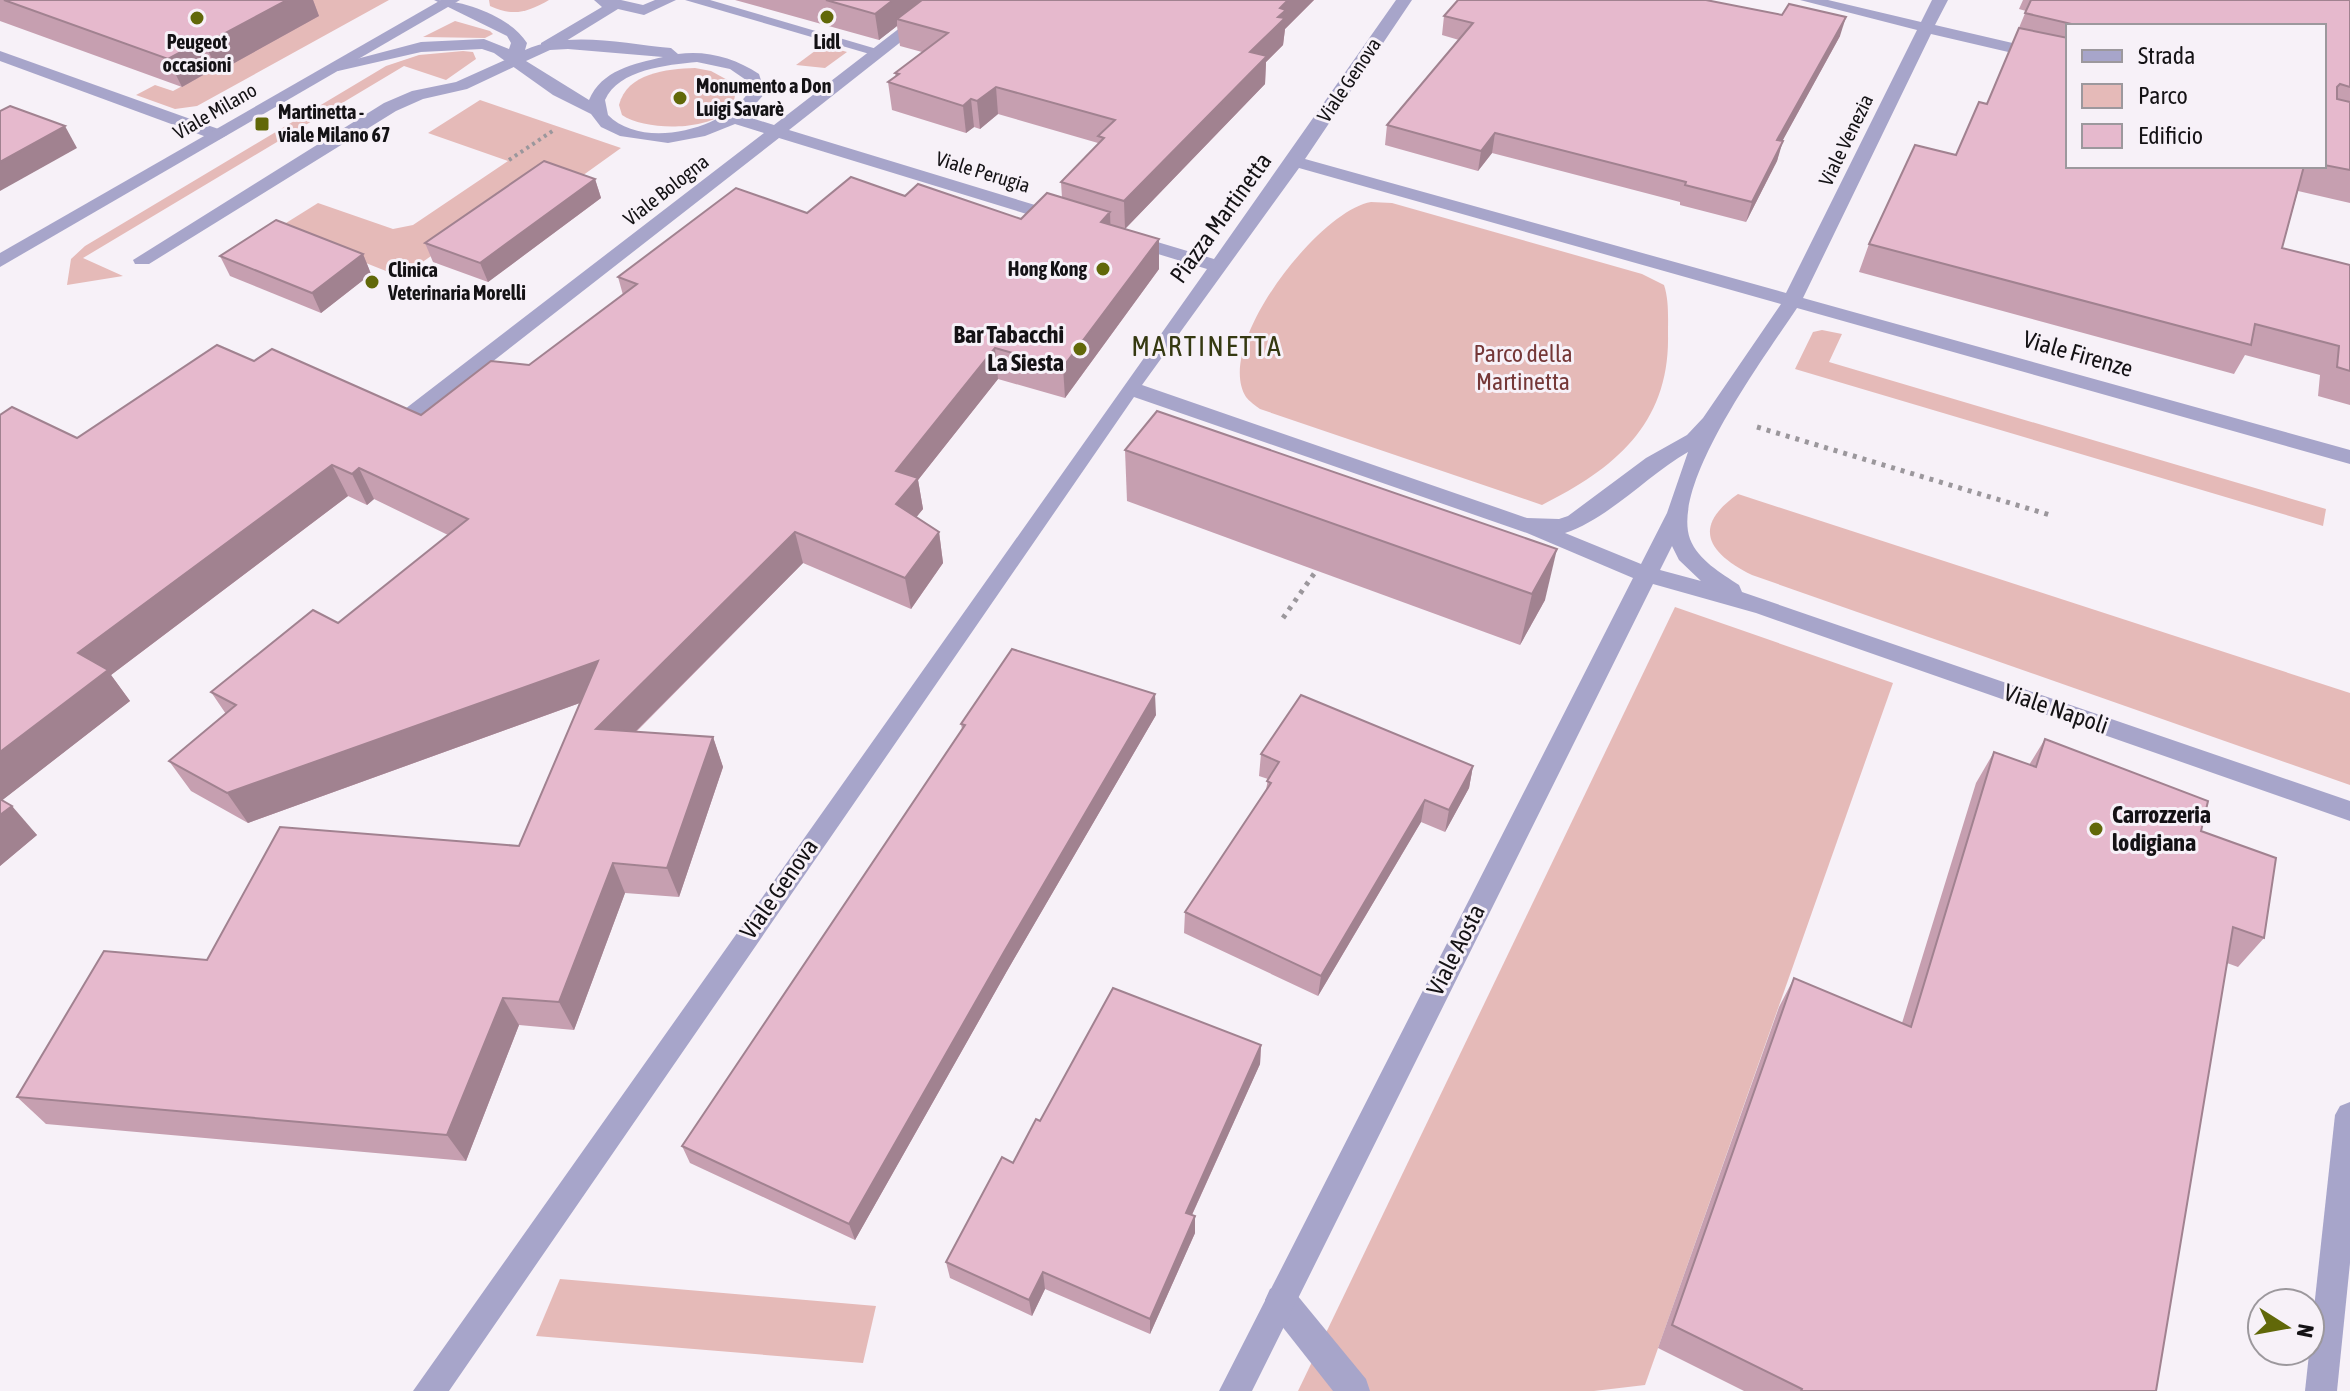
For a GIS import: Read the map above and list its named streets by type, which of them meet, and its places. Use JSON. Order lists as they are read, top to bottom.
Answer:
{
  "streets": {
    "street": [
      "Viale Genova",
      "Viale Milano",
      "Viale Venezia",
      "Viale Perugia",
      "Viale Bologna",
      "Piazza Martinetta",
      "Viale Firenze",
      "Viale Napoli",
      "Viale Aosta"
    ]
  },
  "crossings": [
    ["Viale Genova", "Piazza Martinetta"],
    ["Viale Venezia", "Piazza Martinetta"],
    ["Viale Venezia", "Viale Firenze"],
    ["Viale Perugia", "Viale Bologna"],
    ["Piazza Martinetta", "Viale Firenze"],
    ["Viale Napoli", "Viale Aosta"]
  ],
  "districts": ["MARTINETTA"],
  "parks": ["Parco della Martinetta"],
  "places": {
    "other": [
      "Lidl",
      "Peugeot occasioni",
      "Monumento a Don Luigi Savarè",
      "Hong Kong",
      "Clinica Veterinaria Morelli",
      "Bar Tabacchi La Siesta",
      "Carrozzeria lodigiana"
    ],
    "transit": ["Martinetta - viale Milano 67"]
  },
  "legend": ["Strada", "Parco", "Edificio"],
  "north": "right"
}
